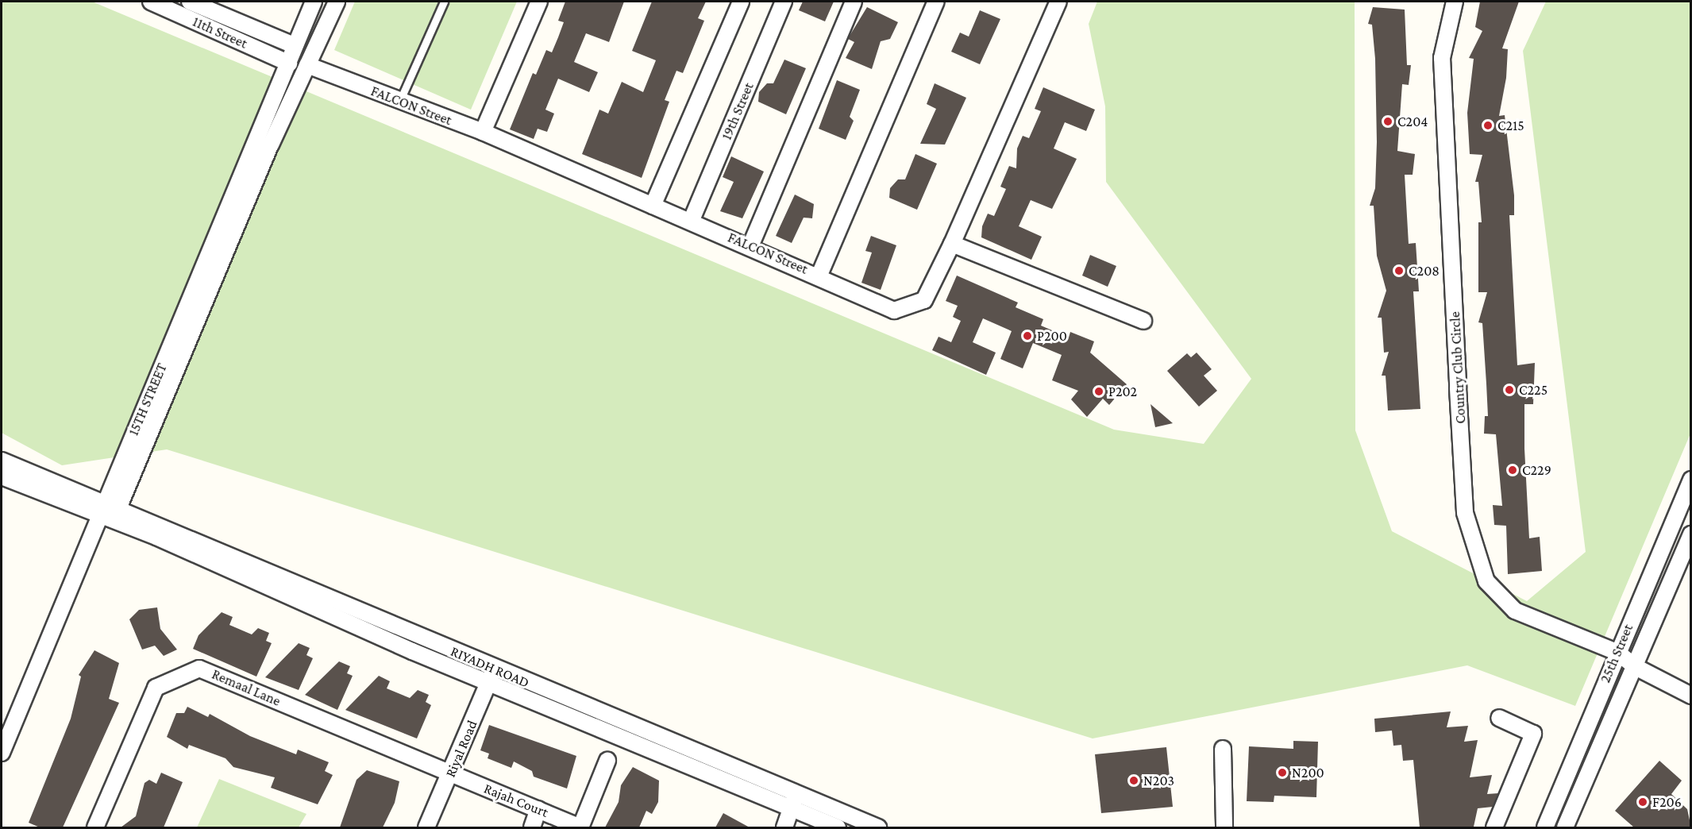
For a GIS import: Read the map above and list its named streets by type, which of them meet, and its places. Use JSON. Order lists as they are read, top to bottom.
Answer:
{
  "streets": {
    "street": [
      "11th Street",
      "FALCON Street",
      "19th Street",
      "Country Club Circle",
      "15TH STREET",
      "25th Street",
      "RIYADH ROAD",
      "Remaal Lane",
      "Riyal Road",
      "Rajah Court"
    ]
  },
  "crossings": [
    ["11th Street", "15TH STREET"],
    ["FALCON Street", "19th Street"],
    ["Country Club Circle", "25th Street"],
    ["15TH STREET", "RIYADH ROAD"],
    ["RIYADH ROAD", "Riyal Road"],
    ["Remaal Lane", "Riyal Road"],
    ["Remaal Lane", "Rajah Court"],
    ["Riyal Road", "Rajah Court"]
  ],
  "places": [
    "C204",
    "C215",
    "C208",
    "P200",
    "C225",
    "P202",
    "C229",
    "N200",
    "N203",
    "F206"
  ]
}
